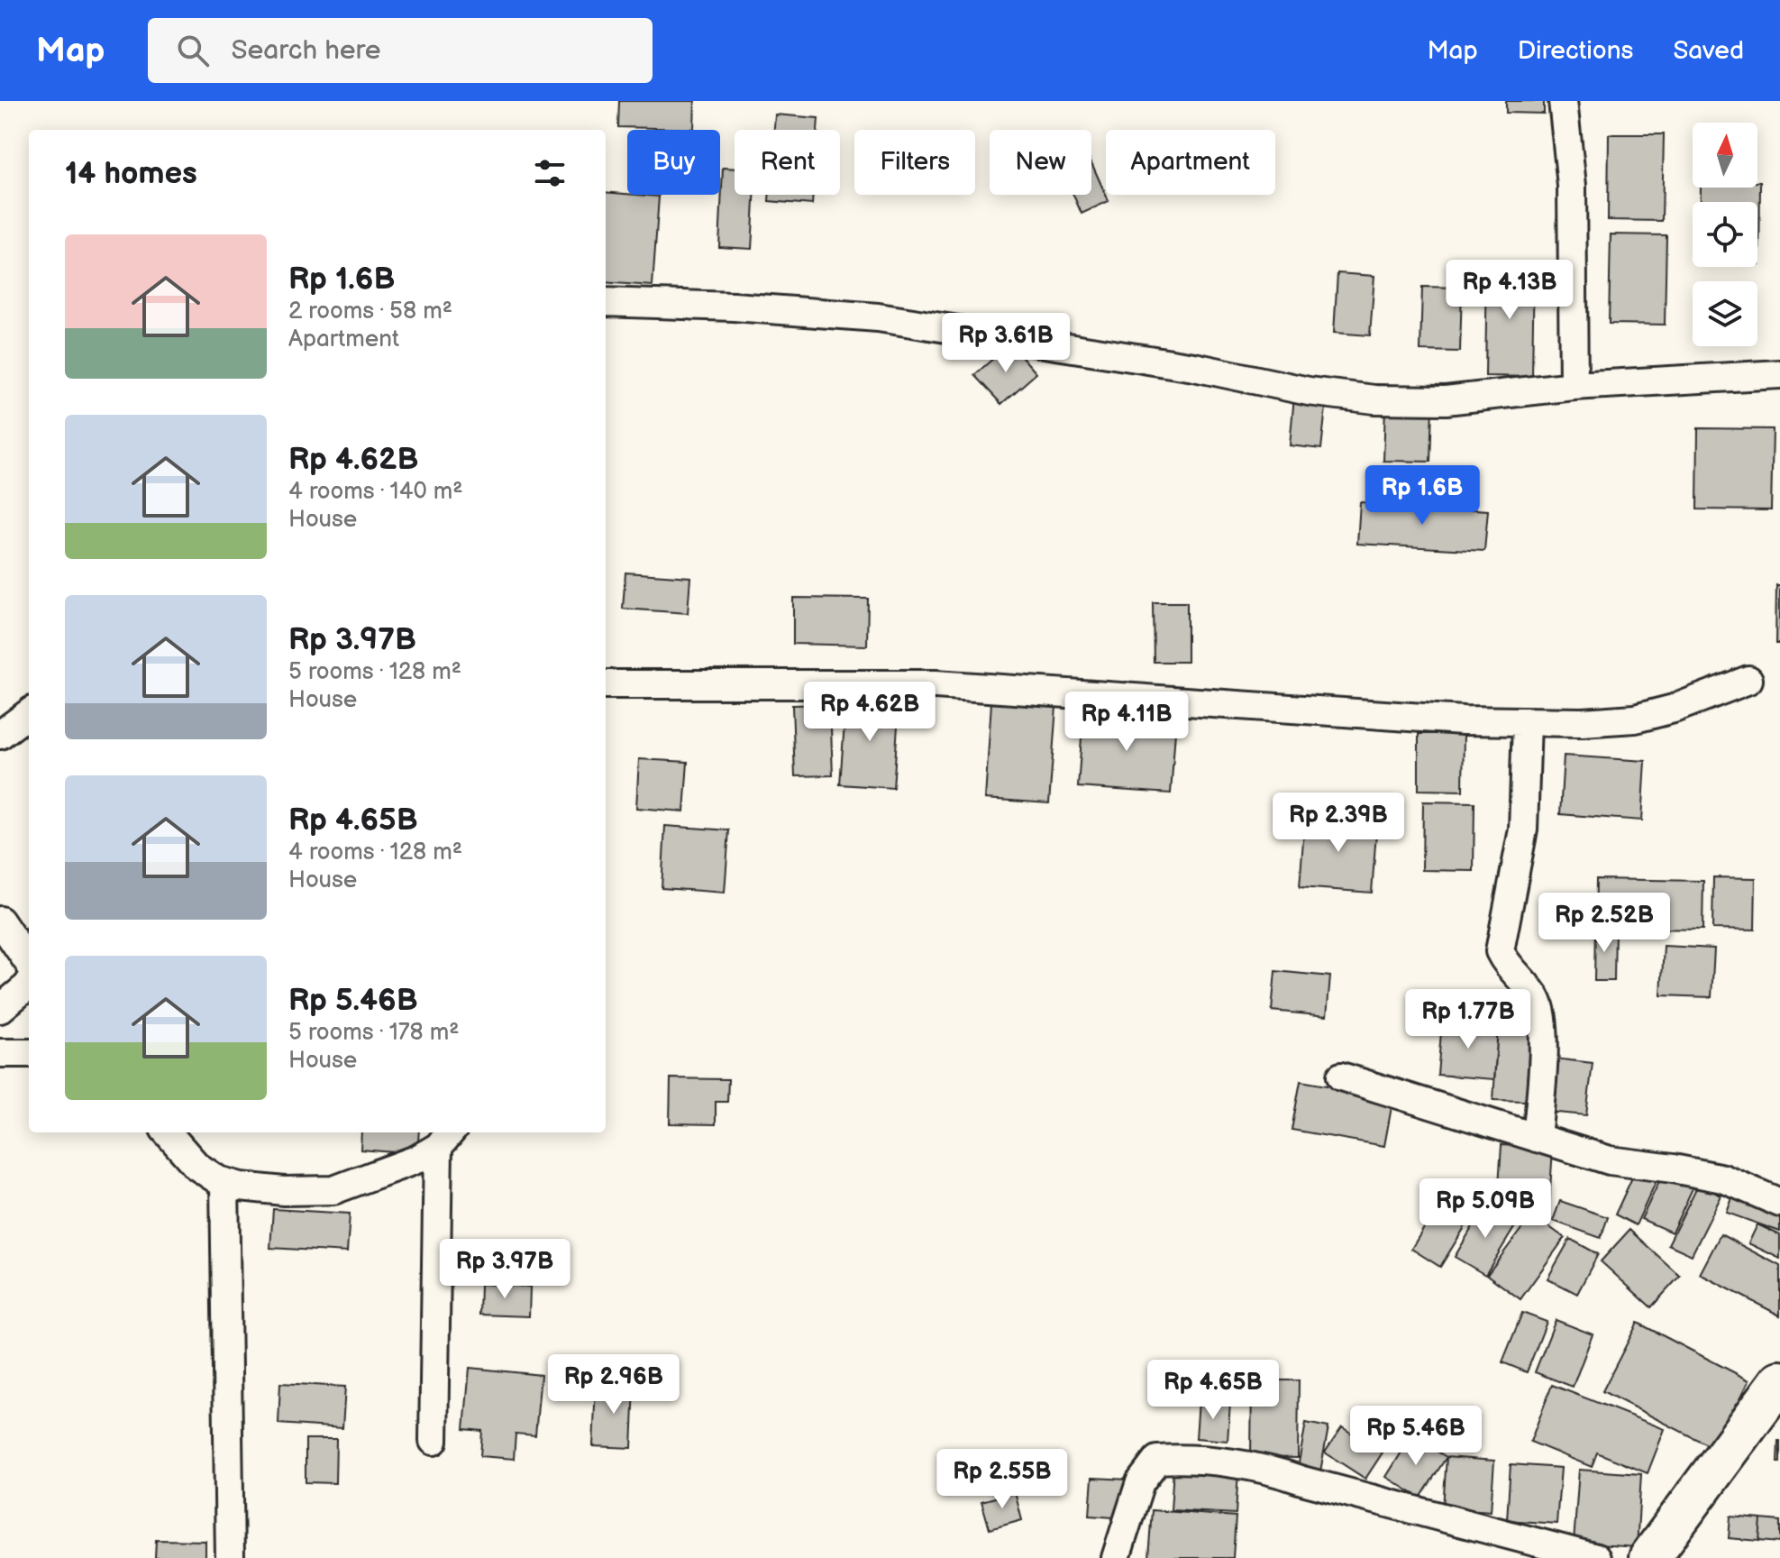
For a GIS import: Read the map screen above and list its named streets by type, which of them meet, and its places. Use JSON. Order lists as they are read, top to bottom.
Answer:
{
  "north": "top",
  "page": {
    "header": "Map",
    "search": "Search here",
    "nav": ["Map", "Directions", "Saved"],
    "chip": [
      "Buy",
      "Rent",
      "Filters",
      "New",
      "Apartment"
    ],
    "heading": "14 homes",
    "list": [
      {
        "name": "Rp 1.6B",
        "note": "2 rooms · 58 m² · Apartment"
      },
      {
        "name": "Rp 4.62B",
        "note": "4 rooms · 140 m² · House"
      },
      {
        "name": "Rp 3.97B",
        "note": "5 rooms · 128 m² · House"
      },
      {
        "name": "Rp 4.65B",
        "note": "4 rooms · 128 m² · House"
      },
      {
        "name": "Rp 5.46B",
        "note": "5 rooms · 178 m² · House"
      }
    ],
    "price": [
      "Rp 4.13B",
      "Rp 3.61B",
      "Rp 1.6B",
      "Rp 4.62B",
      "Rp 4.11B",
      "Rp 2.39B",
      "Rp 2.52B",
      "Rp 1.77B",
      "Rp 5.09B",
      "Rp 3.97B",
      "Rp 2.96B",
      "Rp 4.65B",
      "Rp 5.46B",
      "Rp 2.55B"
    ]
  }
}
